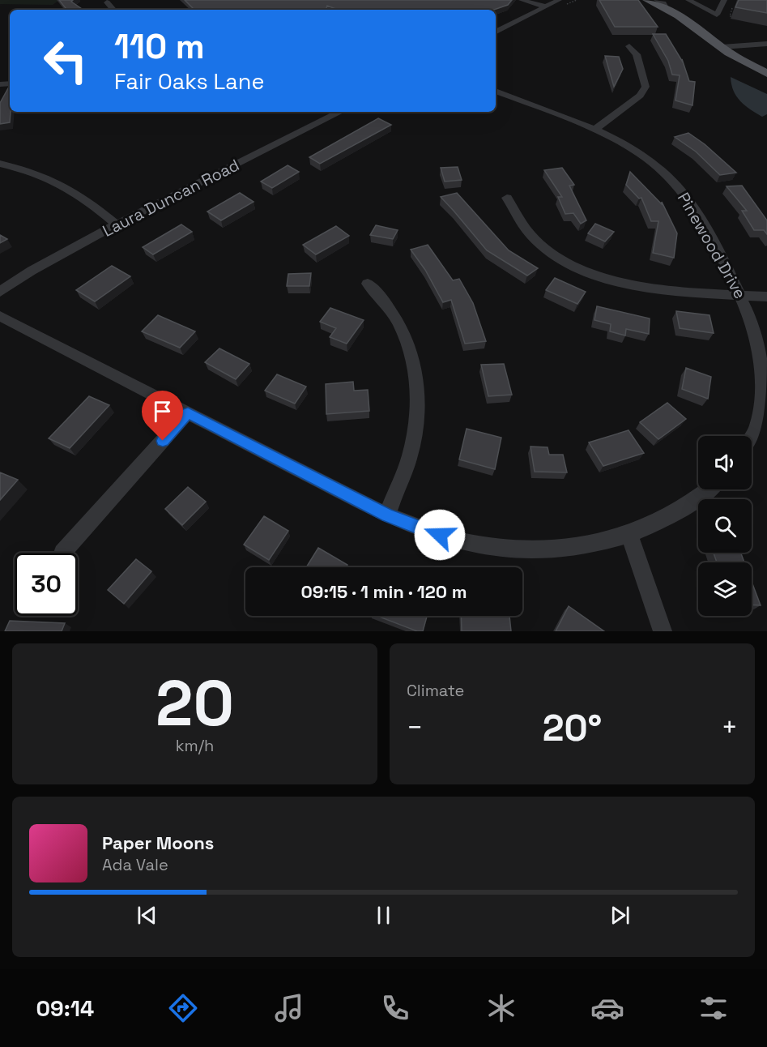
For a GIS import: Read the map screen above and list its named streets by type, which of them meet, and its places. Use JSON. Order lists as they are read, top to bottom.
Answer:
{
  "streets": {
    "street": ["Laura Duncan Road", "Pinewood Drive"]
  },
  "page": {
    "turn": ["110 m", "Fair Oaks Lane"],
    "limit": "30",
    "trip": "09:15 · 1 min · 120 m",
    "tile": [
      ["20", "km/h"],
      "Climate"
    ],
    "heat": ["−", "20°", "+"],
    "song": ["Paper Moons", "Ada Vale"],
    "tabs": "09:14"
  }
}
